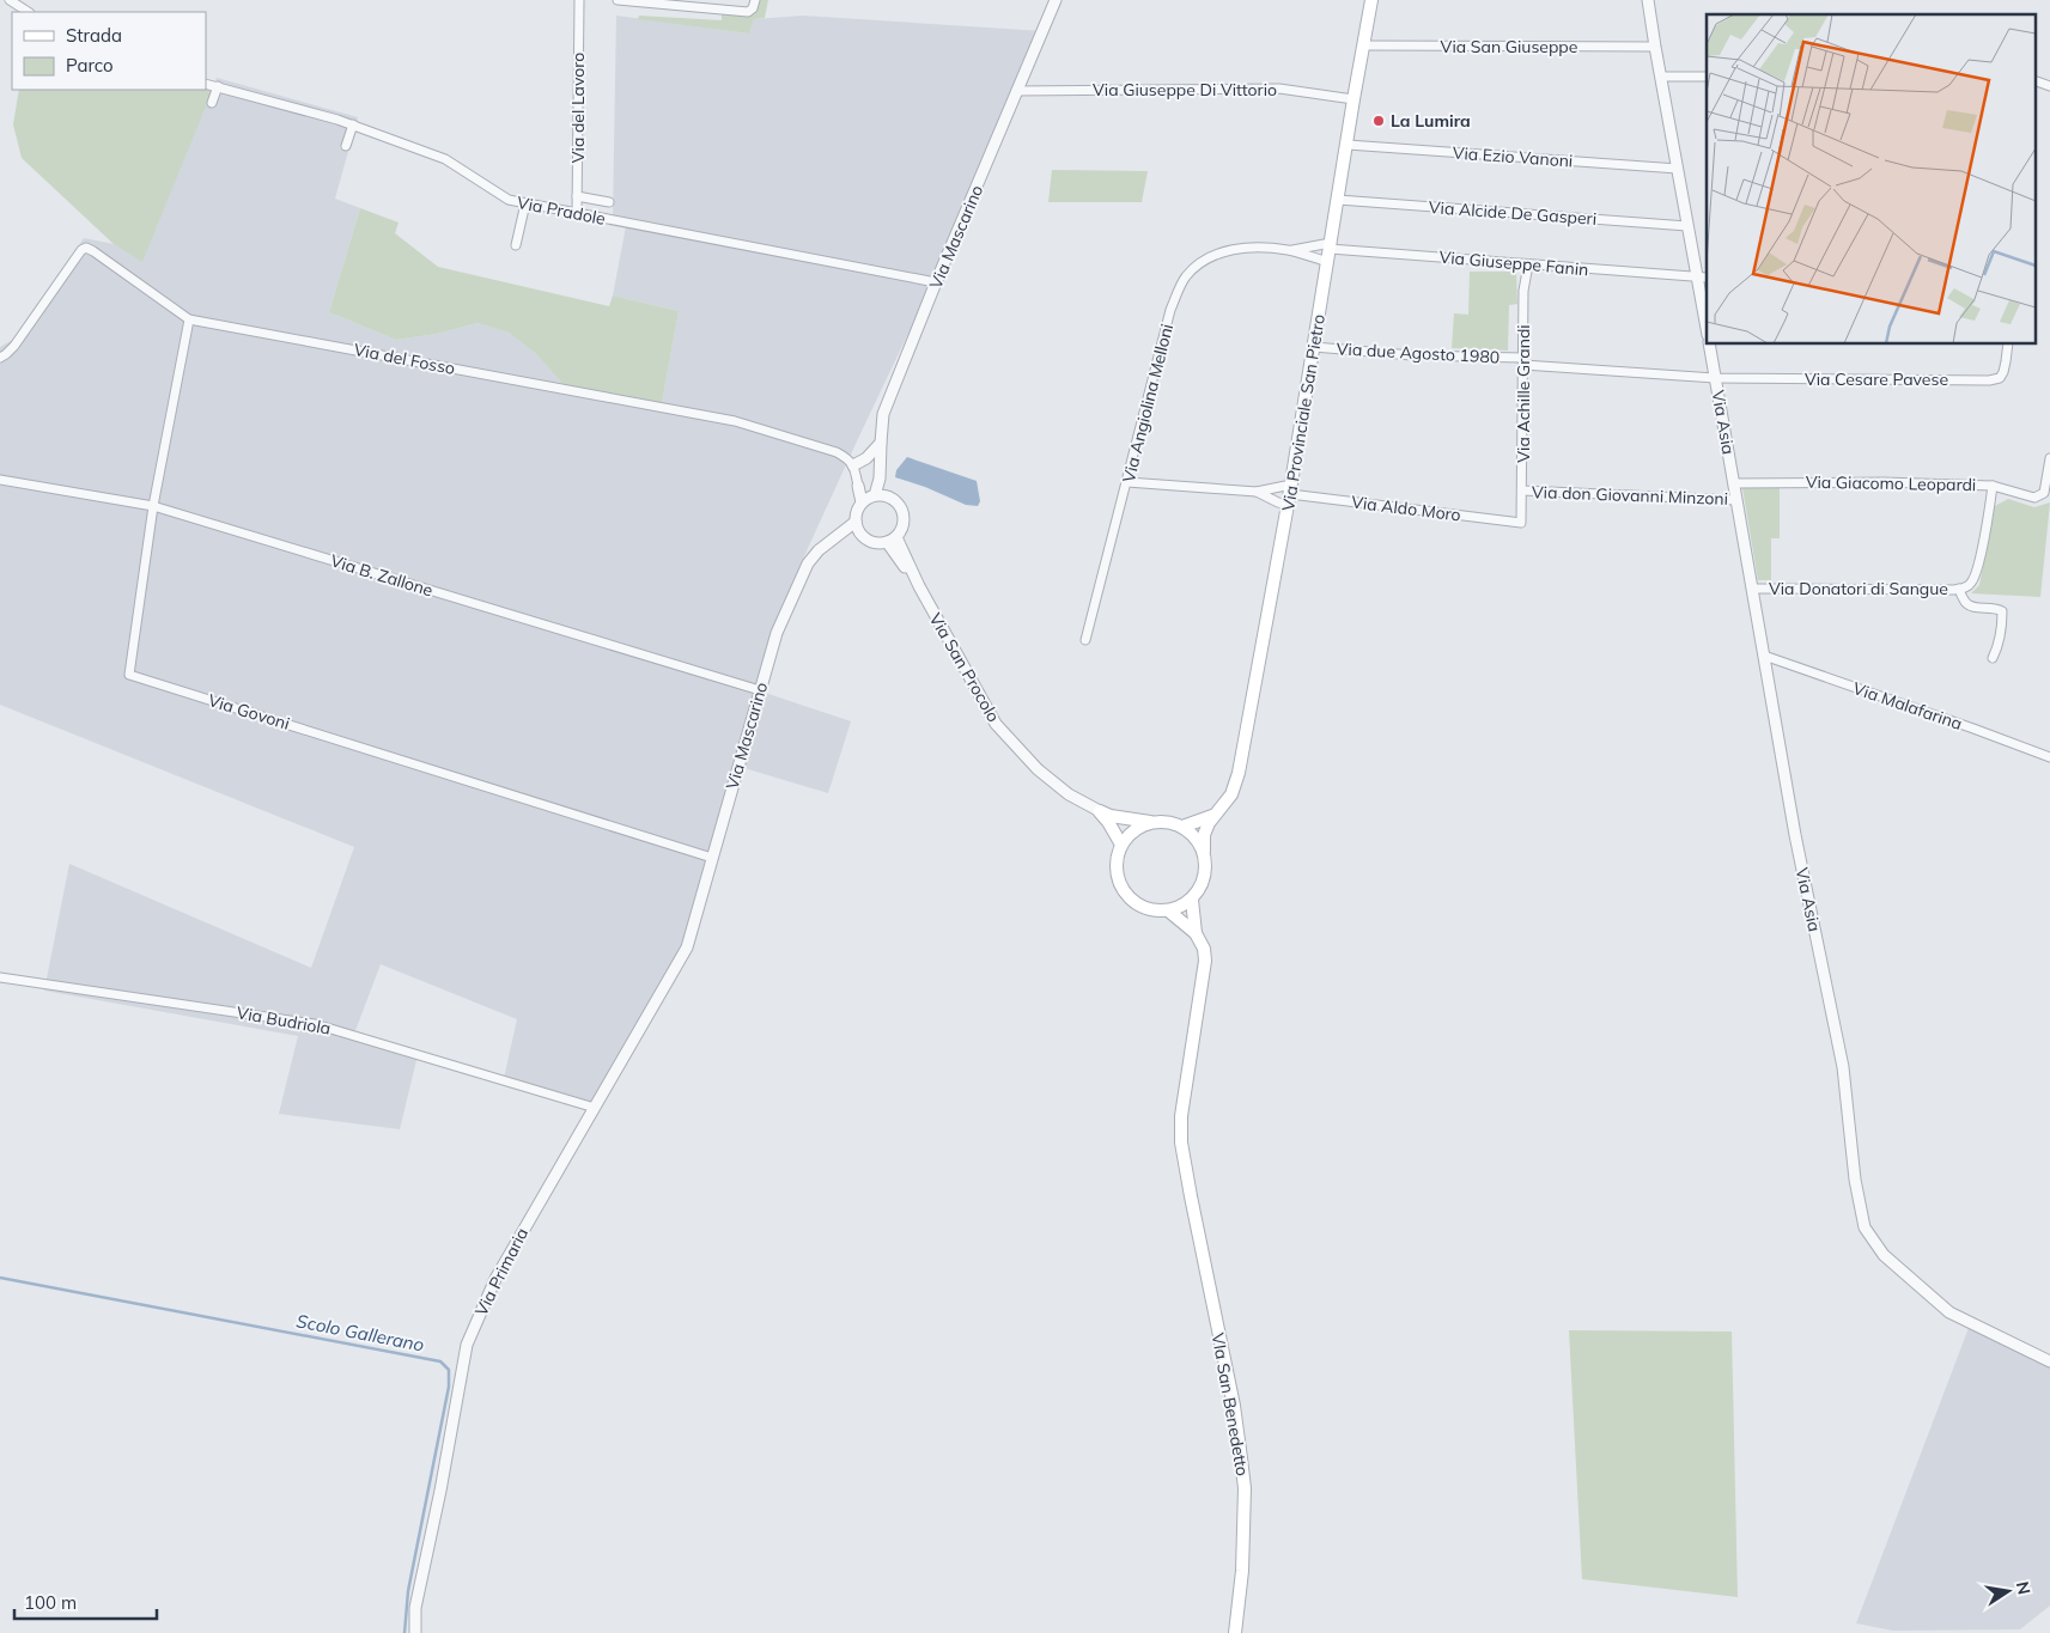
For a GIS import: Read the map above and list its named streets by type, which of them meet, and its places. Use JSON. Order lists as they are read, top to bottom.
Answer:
{
  "streets": {
    "main road": ["Via Provinciale San Pietro", "VIa San Benedetto"],
    "street": [
      "Via San Giuseppe",
      "Via Giuseppe Di Vittorio",
      "Via del Lavoro",
      "Via Ezio Vanoni",
      "Via Pradole",
      "Via Alcide De Gasperi",
      "Via Mascarino",
      "Via Giuseppe Fanin",
      "Via due Agosto 1980",
      "Via del Fosso",
      "Via Cesare Pavese",
      "Via Achille Grandi",
      "Via Angiolina Melloni",
      "Via Asia",
      "Via Giacomo Leopardi",
      "Via don Giovanni Minzoni",
      "Via Aldo Moro",
      "Via B. Zallone",
      "Via Donatori di Sangue",
      "Via San Procolo",
      "Via Malafarina",
      "Via Govoni",
      "Via Budriola",
      "Via Primaria"
    ]
  },
  "crossings": [
    ["Via San Giuseppe", "Via Provinciale San Pietro"],
    ["Via Giuseppe Di Vittorio", "Via Mascarino"],
    ["Via Giuseppe Di Vittorio", "Via Provinciale San Pietro"],
    ["Via del Lavoro", "Via Pradole"],
    ["Via Ezio Vanoni", "Via Provinciale San Pietro"],
    ["Via Pradole", "Via Mascarino"],
    ["Via Alcide De Gasperi", "Via Provinciale San Pietro"],
    ["Via Mascarino", "Via B. Zallone"],
    ["Via Mascarino", "Via San Procolo"],
    ["Via Mascarino", "Via Govoni"],
    ["Via Mascarino", "Via Primaria"],
    ["Via Giuseppe Fanin", "Via Achille Grandi"],
    ["Via Giuseppe Fanin", "Via Angiolina Melloni"],
    ["Via Giuseppe Fanin", "Via Provinciale San Pietro"],
    ["Via due Agosto 1980", "Via Cesare Pavese"],
    ["Via due Agosto 1980", "Via Achille Grandi"],
    ["Via due Agosto 1980", "Via Provinciale San Pietro"],
    ["Via due Agosto 1980", "Via Asia"],
    ["Via del Fosso", "Via Govoni"],
    ["Via Cesare Pavese", "Via Asia"],
    ["Via Achille Grandi", "Via don Giovanni Minzoni"],
    ["Via Achille Grandi", "Via Aldo Moro"],
    ["Via Angiolina Melloni", "Via Provinciale San Pietro"],
    ["Via Provinciale San Pietro", "Via Aldo Moro"],
    ["Via Asia", "Via Giacomo Leopardi"],
    ["Via Asia", "Via don Giovanni Minzoni"],
    ["Via Asia", "Via Donatori di Sangue"],
    ["Via Asia", "Via Malafarina"],
    ["Via Giacomo Leopardi", "Via Donatori di Sangue"],
    ["Via B. Zallone", "Via Govoni"],
    ["Via Budriola", "Via Primaria"]
  ],
  "water": ["Scolo Gallerano"],
  "places": ["La Lumira"],
  "legend": ["Strada", "Parco"],
  "scale_bar": "100 m",
  "north": "right"
}
